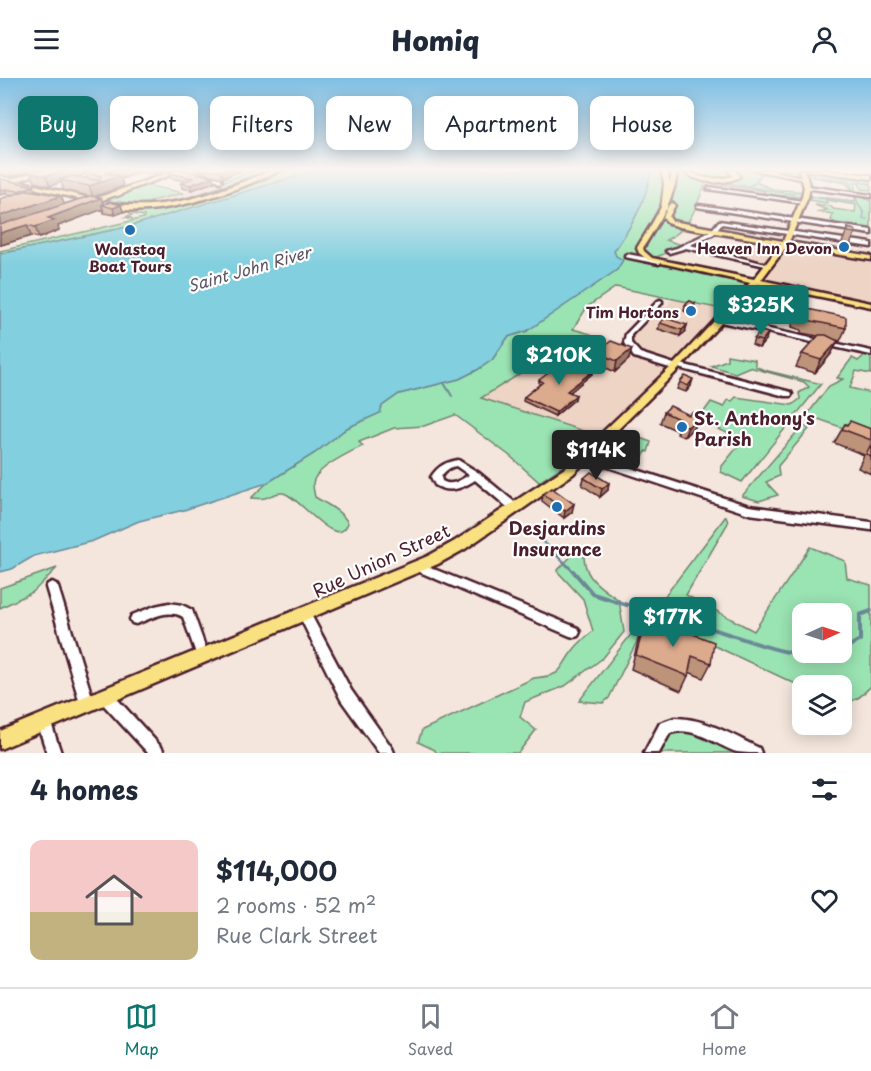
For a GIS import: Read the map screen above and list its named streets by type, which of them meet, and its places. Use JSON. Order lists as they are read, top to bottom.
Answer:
{
  "streets": {
    "main road": ["Rue Union Street"]
  },
  "water": ["Saint John River"],
  "places": [
    "Wolastoq Boat Tours",
    "Heaven Inn Devon",
    "Tim Hortons",
    "St. Anthony's Parish",
    "Desjardins Insurance"
  ],
  "north": "right",
  "page": {
    "header": "Homiq",
    "chip": [
      "Buy",
      "Rent",
      "Filters",
      "New",
      "Apartment",
      "House"
    ],
    "price": [
      "$325K",
      "$210K",
      "$114K",
      "$177K"
    ],
    "heading": "4 homes",
    "list": [
      {
        "name": "$114,000",
        "note": "2 rooms · 52 m² · Rue Clark Street"
      }
    ],
    "tabs": ["Map", "Saved", "Home"]
  }
}
